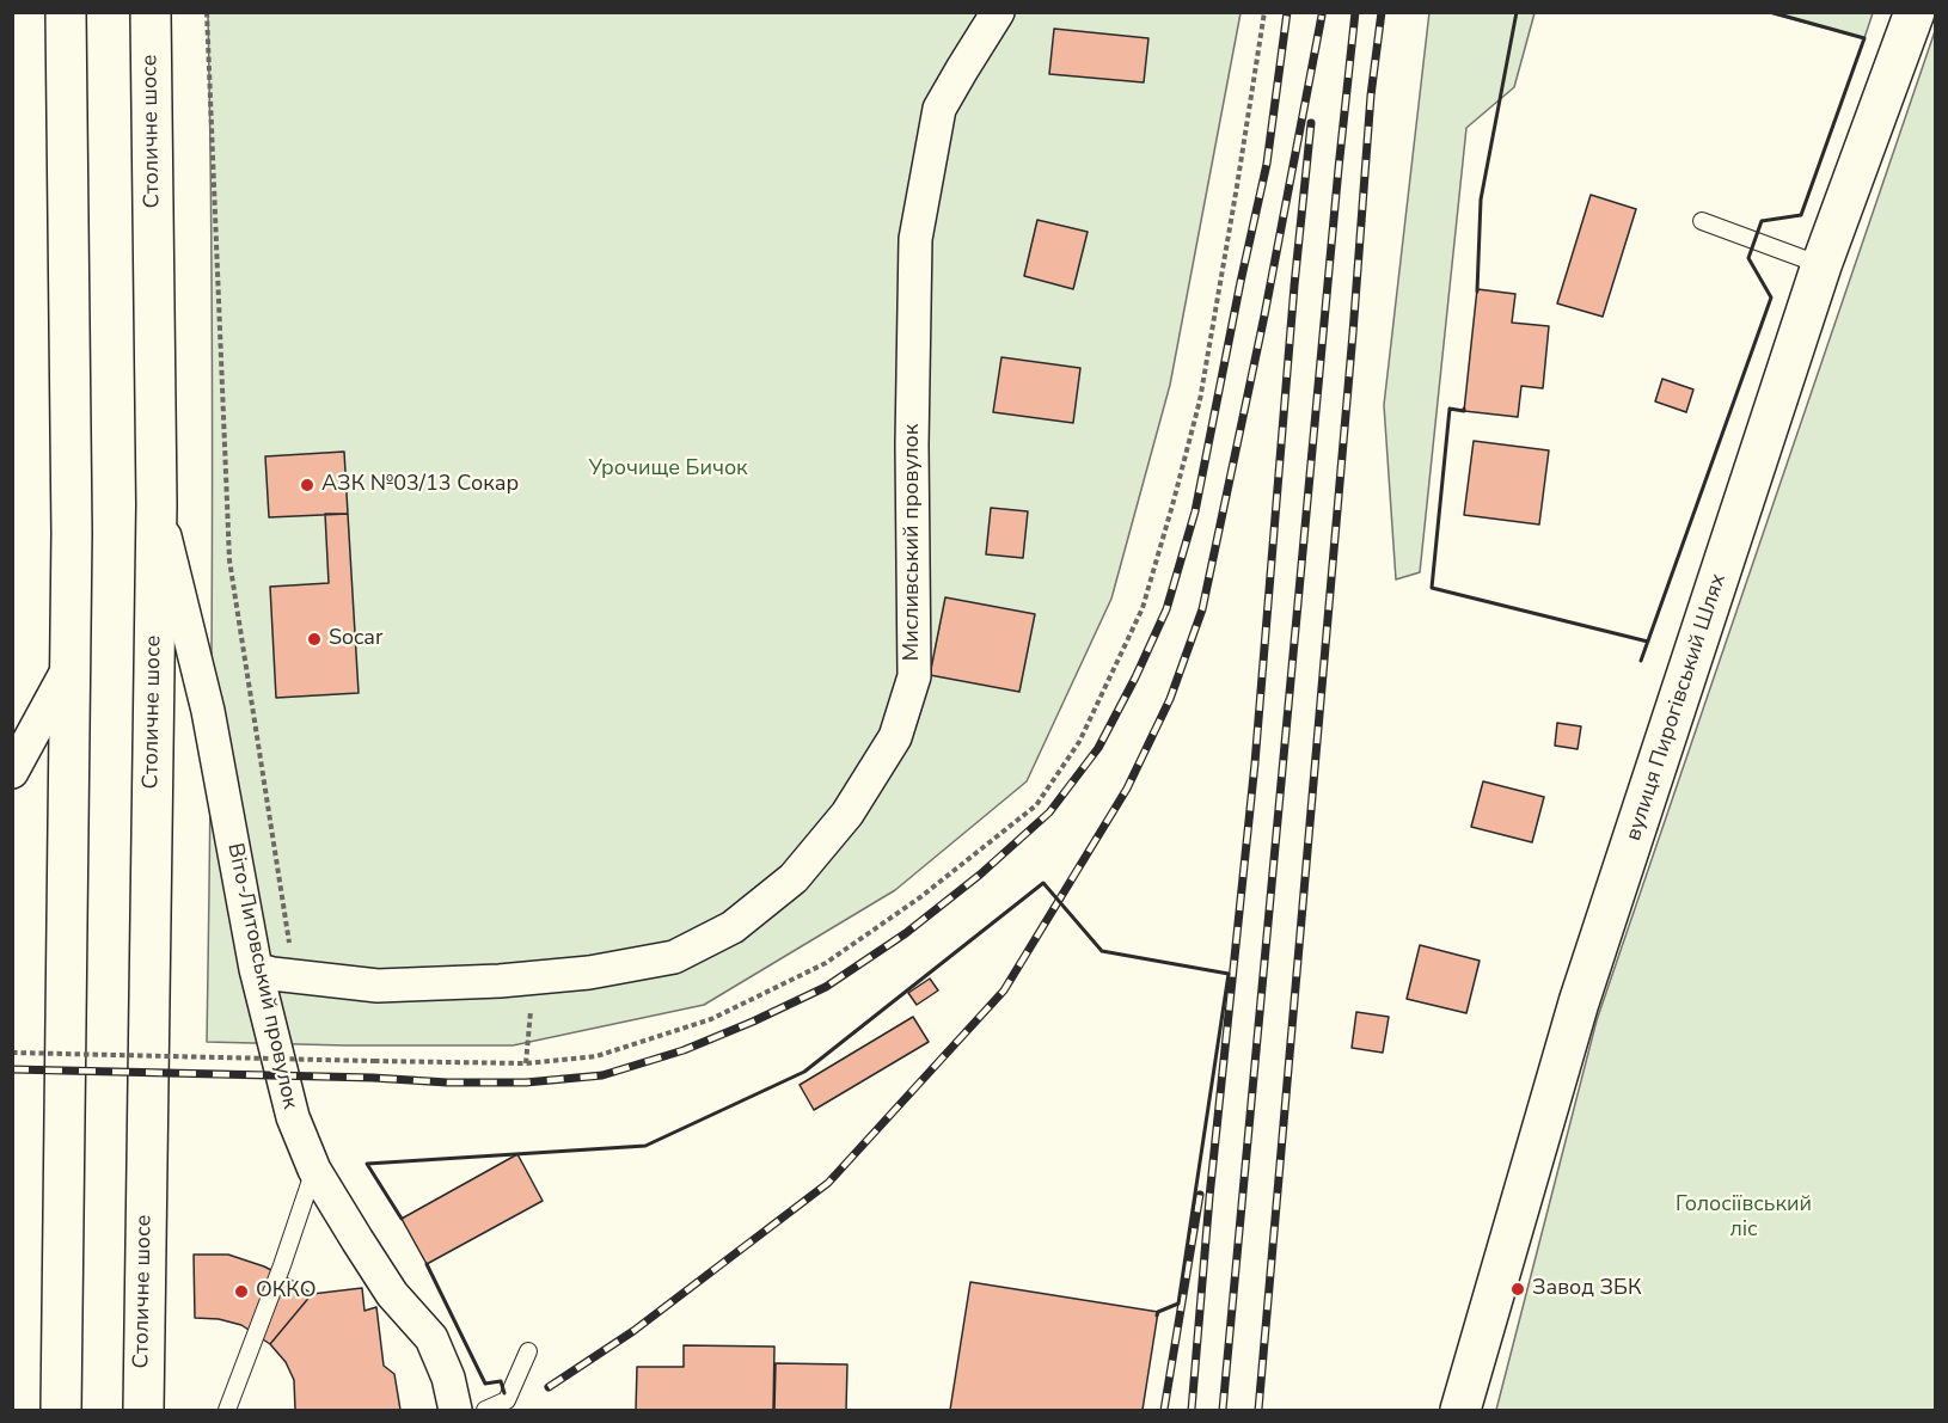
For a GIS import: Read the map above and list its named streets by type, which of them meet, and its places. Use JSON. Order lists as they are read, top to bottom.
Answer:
{
  "streets": {
    "main road": ["Столичне шосе", "вулиця Пирогівський Шлях"],
    "street": ["Мисливський провулок", "Віто-Литовський провулок"]
  },
  "crossings": [
    ["Столичне шосе", "Віто-Литовський провулок"],
    ["Мисливський провулок", "Віто-Литовський провулок"]
  ],
  "parks": ["Урочище Бичок", "Голосіївський ліс"],
  "places": [
    "АЗК №03/13 Сокар",
    "Socar",
    "Завод ЗБК",
    "ОККО"
  ]
}
